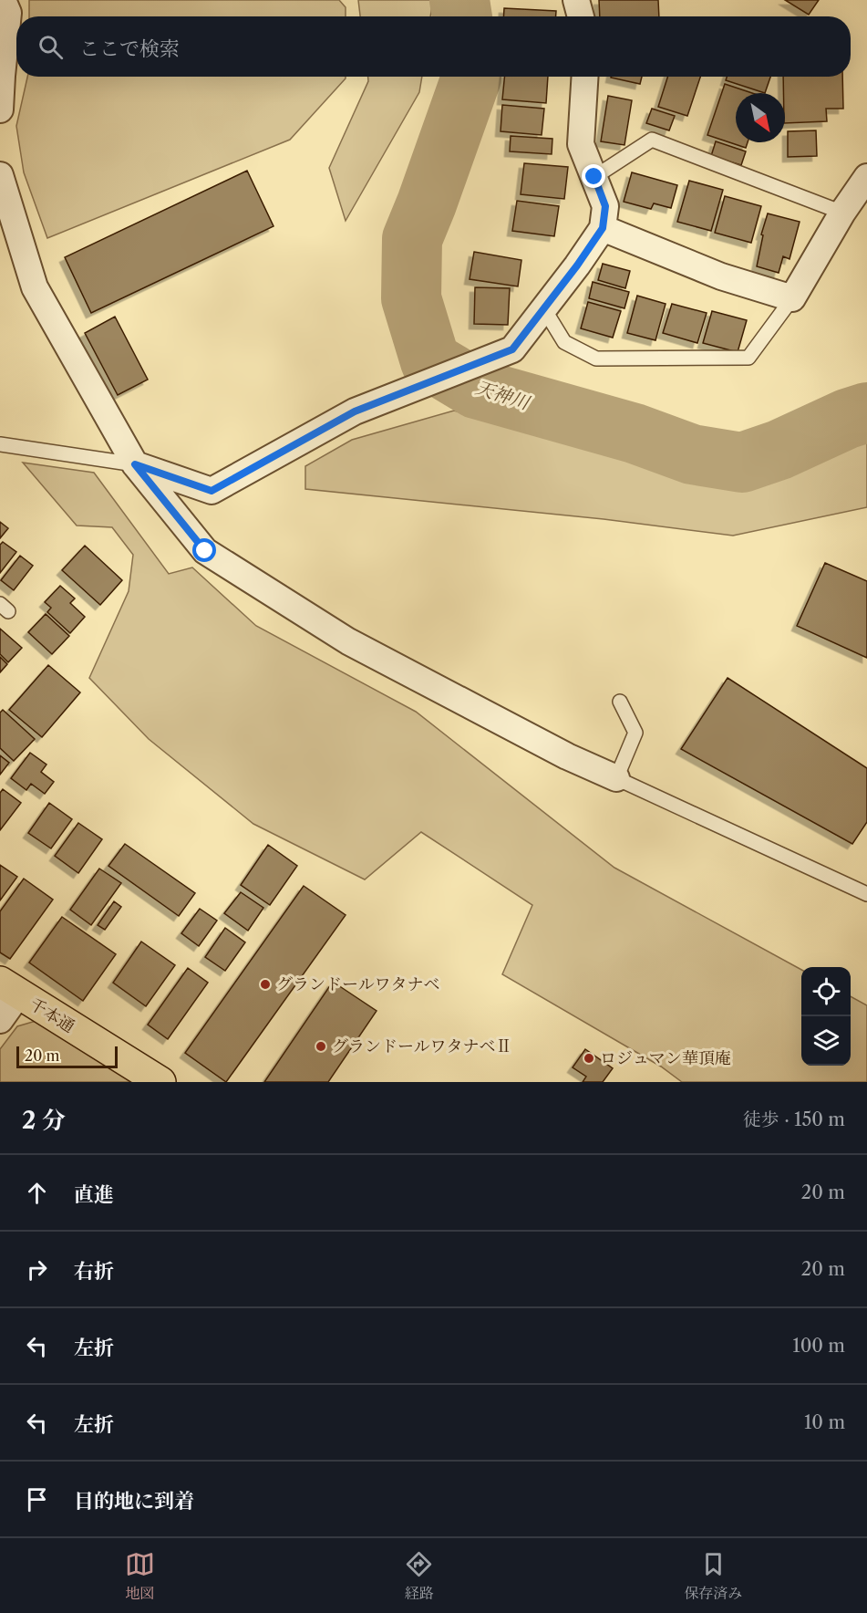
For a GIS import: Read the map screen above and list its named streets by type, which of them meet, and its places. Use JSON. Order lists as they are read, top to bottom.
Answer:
{
  "streets": {
    "main road": ["千本通"]
  },
  "water": ["天神川"],
  "places": ["グランドールワタナベ", "グランドールワタナベⅡ", "ロジュマン華頂庵"],
  "scale_bar": "20 m",
  "north": "bottom right",
  "page": {
    "search": "ここで検索",
    "scale": "20 m",
    "heading": ["2 分", "徒歩 · 150 m"],
    "list": [
      ["直進", "20 m"],
      ["右折", "20 m"],
      ["左折", "100 m"],
      ["左折", "10 m"],
      "目的地に到着"
    ],
    "nav": ["地図", "経路", "保存済み"]
  }
}
